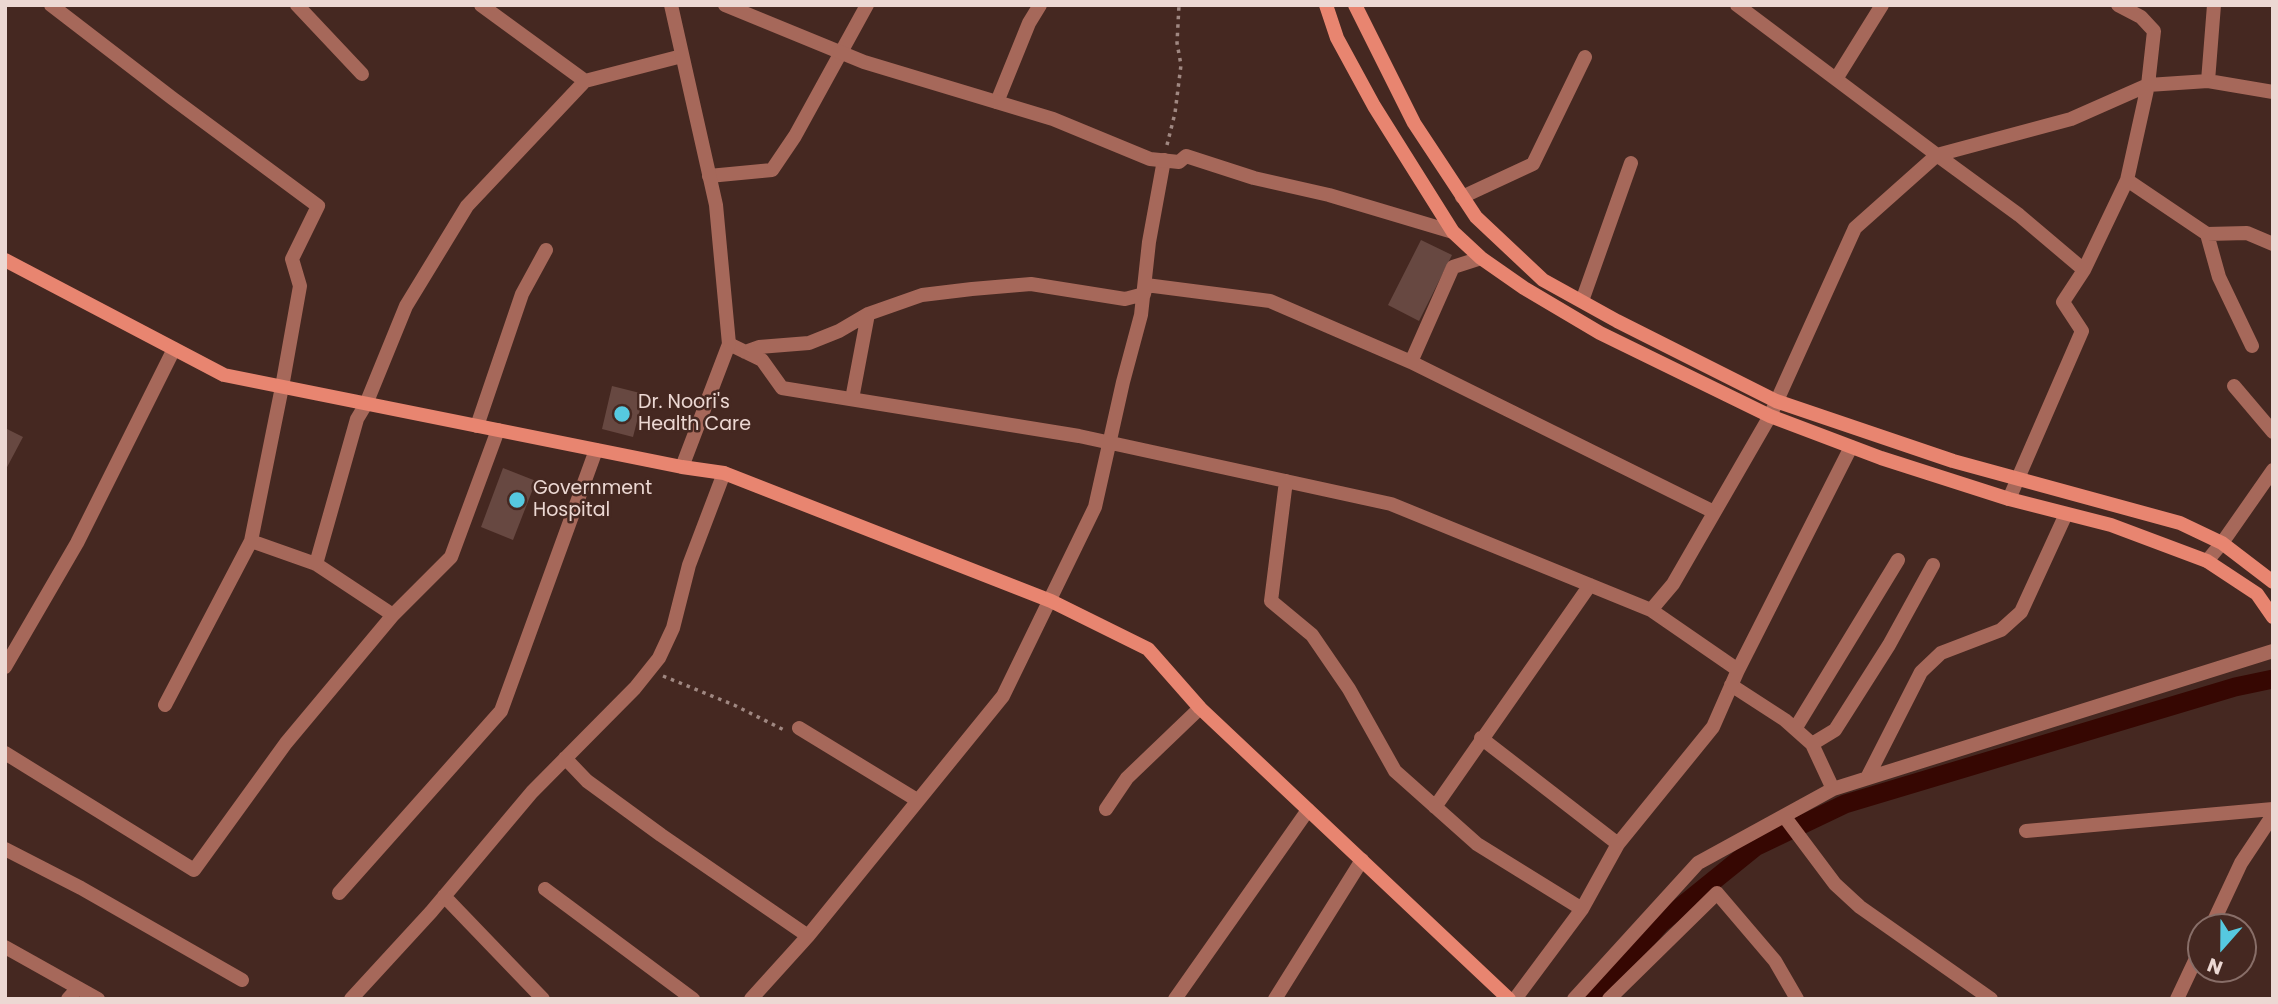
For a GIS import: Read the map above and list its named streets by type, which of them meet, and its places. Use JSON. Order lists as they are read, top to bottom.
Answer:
{
  "places": ["Dr. Noori's Health Care", "Government Hospital"],
  "north": "bottom"
}
